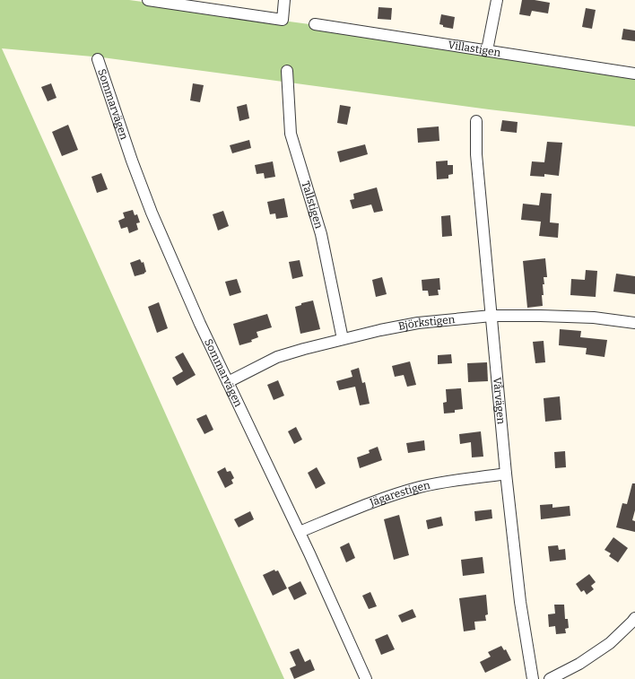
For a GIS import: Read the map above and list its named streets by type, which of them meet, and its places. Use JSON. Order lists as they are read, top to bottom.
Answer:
{
  "streets": {
    "street": [
      "Villastigen",
      "Sommarvägen",
      "Tallstigen",
      "Björkstigen",
      "Vårvägen",
      "Jägarestigen"
    ]
  },
  "crossings": [
    ["Sommarvägen", "Björkstigen"],
    ["Sommarvägen", "Jägarestigen"],
    ["Tallstigen", "Björkstigen"],
    ["Björkstigen", "Vårvägen"],
    ["Vårvägen", "Jägarestigen"]
  ]
}
